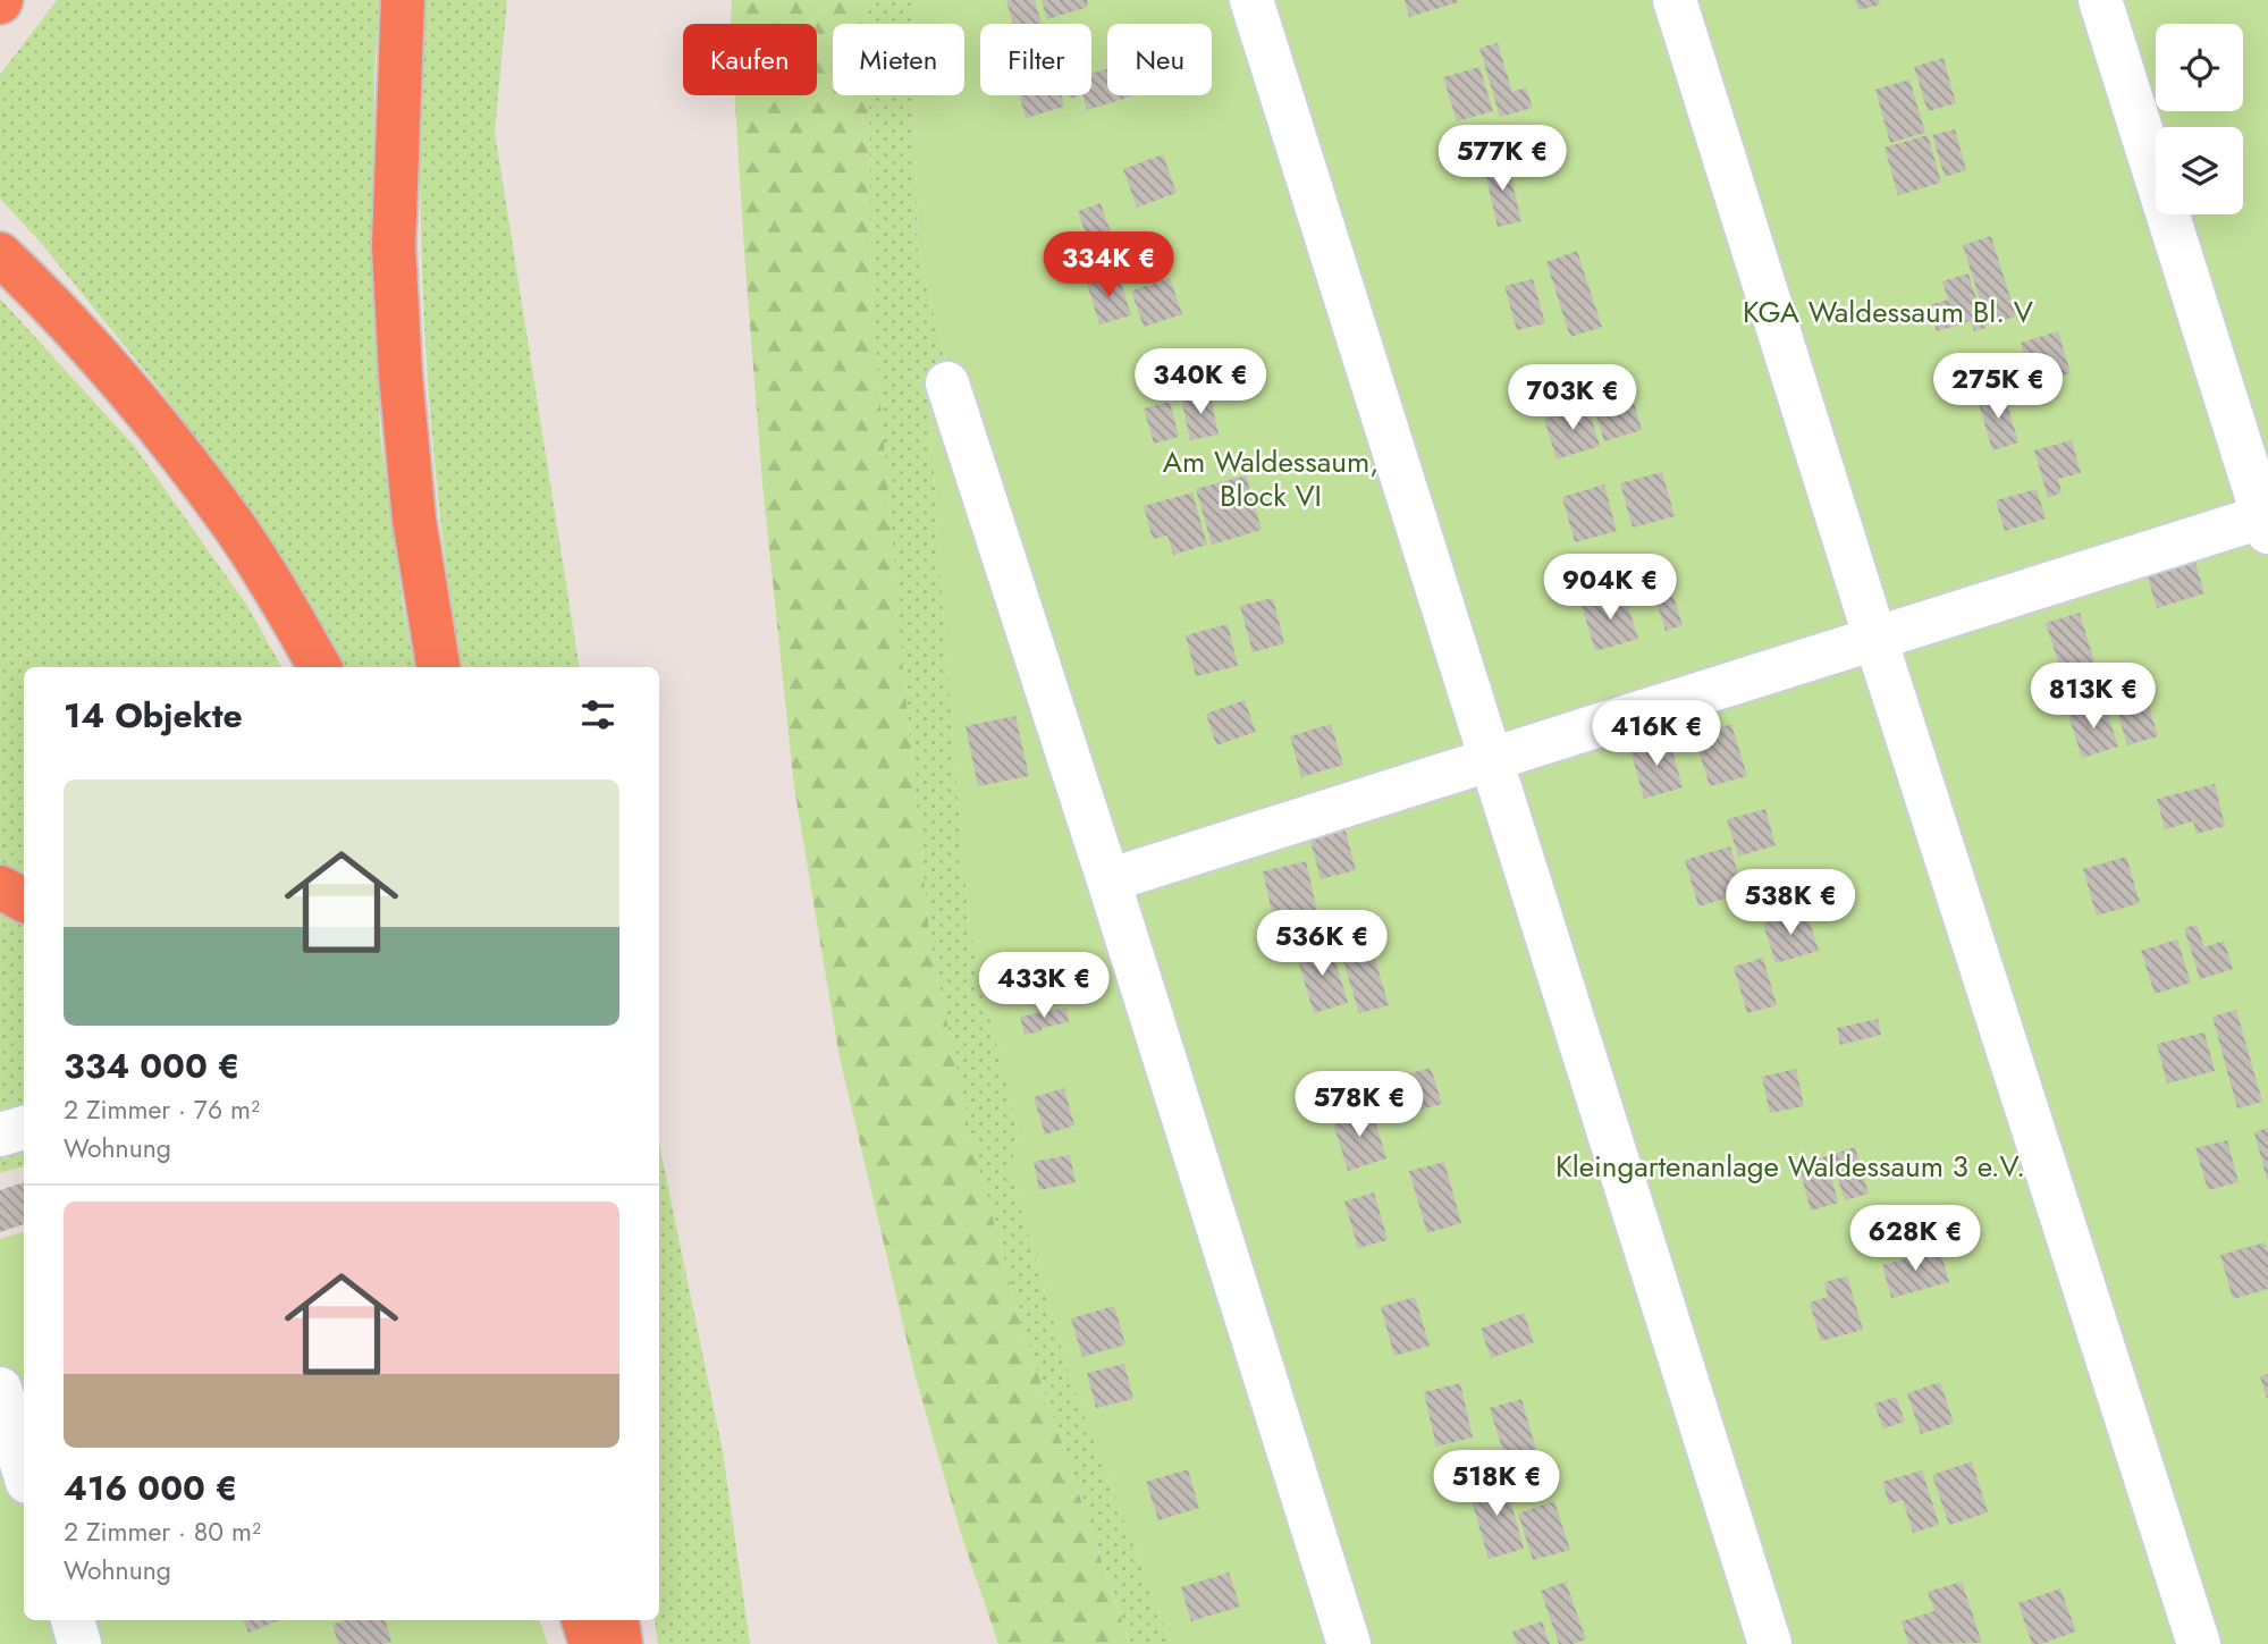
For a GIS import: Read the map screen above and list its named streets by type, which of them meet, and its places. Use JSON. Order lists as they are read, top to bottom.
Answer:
{
  "parks": ["KGA Waldessaum Bl. V", "Am Waldessaum, Block VI", "Kleingartenanlage Waldessaum 3 e.V."],
  "page": {
    "chip": [
      "Kaufen",
      "Mieten",
      "Filter",
      "Neu"
    ],
    "price": [
      "577K €",
      "334K €",
      "340K €",
      "275K €",
      "703K €",
      "904K €",
      "813K €",
      "416K €",
      "538K €",
      "536K €",
      "433K €",
      "578K €",
      "628K €",
      "518K €"
    ],
    "heading": "14 Objekte",
    "list": [
      {
        "name": "334 000 €",
        "note": "2 Zimmer · 76 m² · Wohnung"
      },
      {
        "name": "416 000 €",
        "note": "2 Zimmer · 80 m² · Wohnung"
      }
    ]
  }
}
